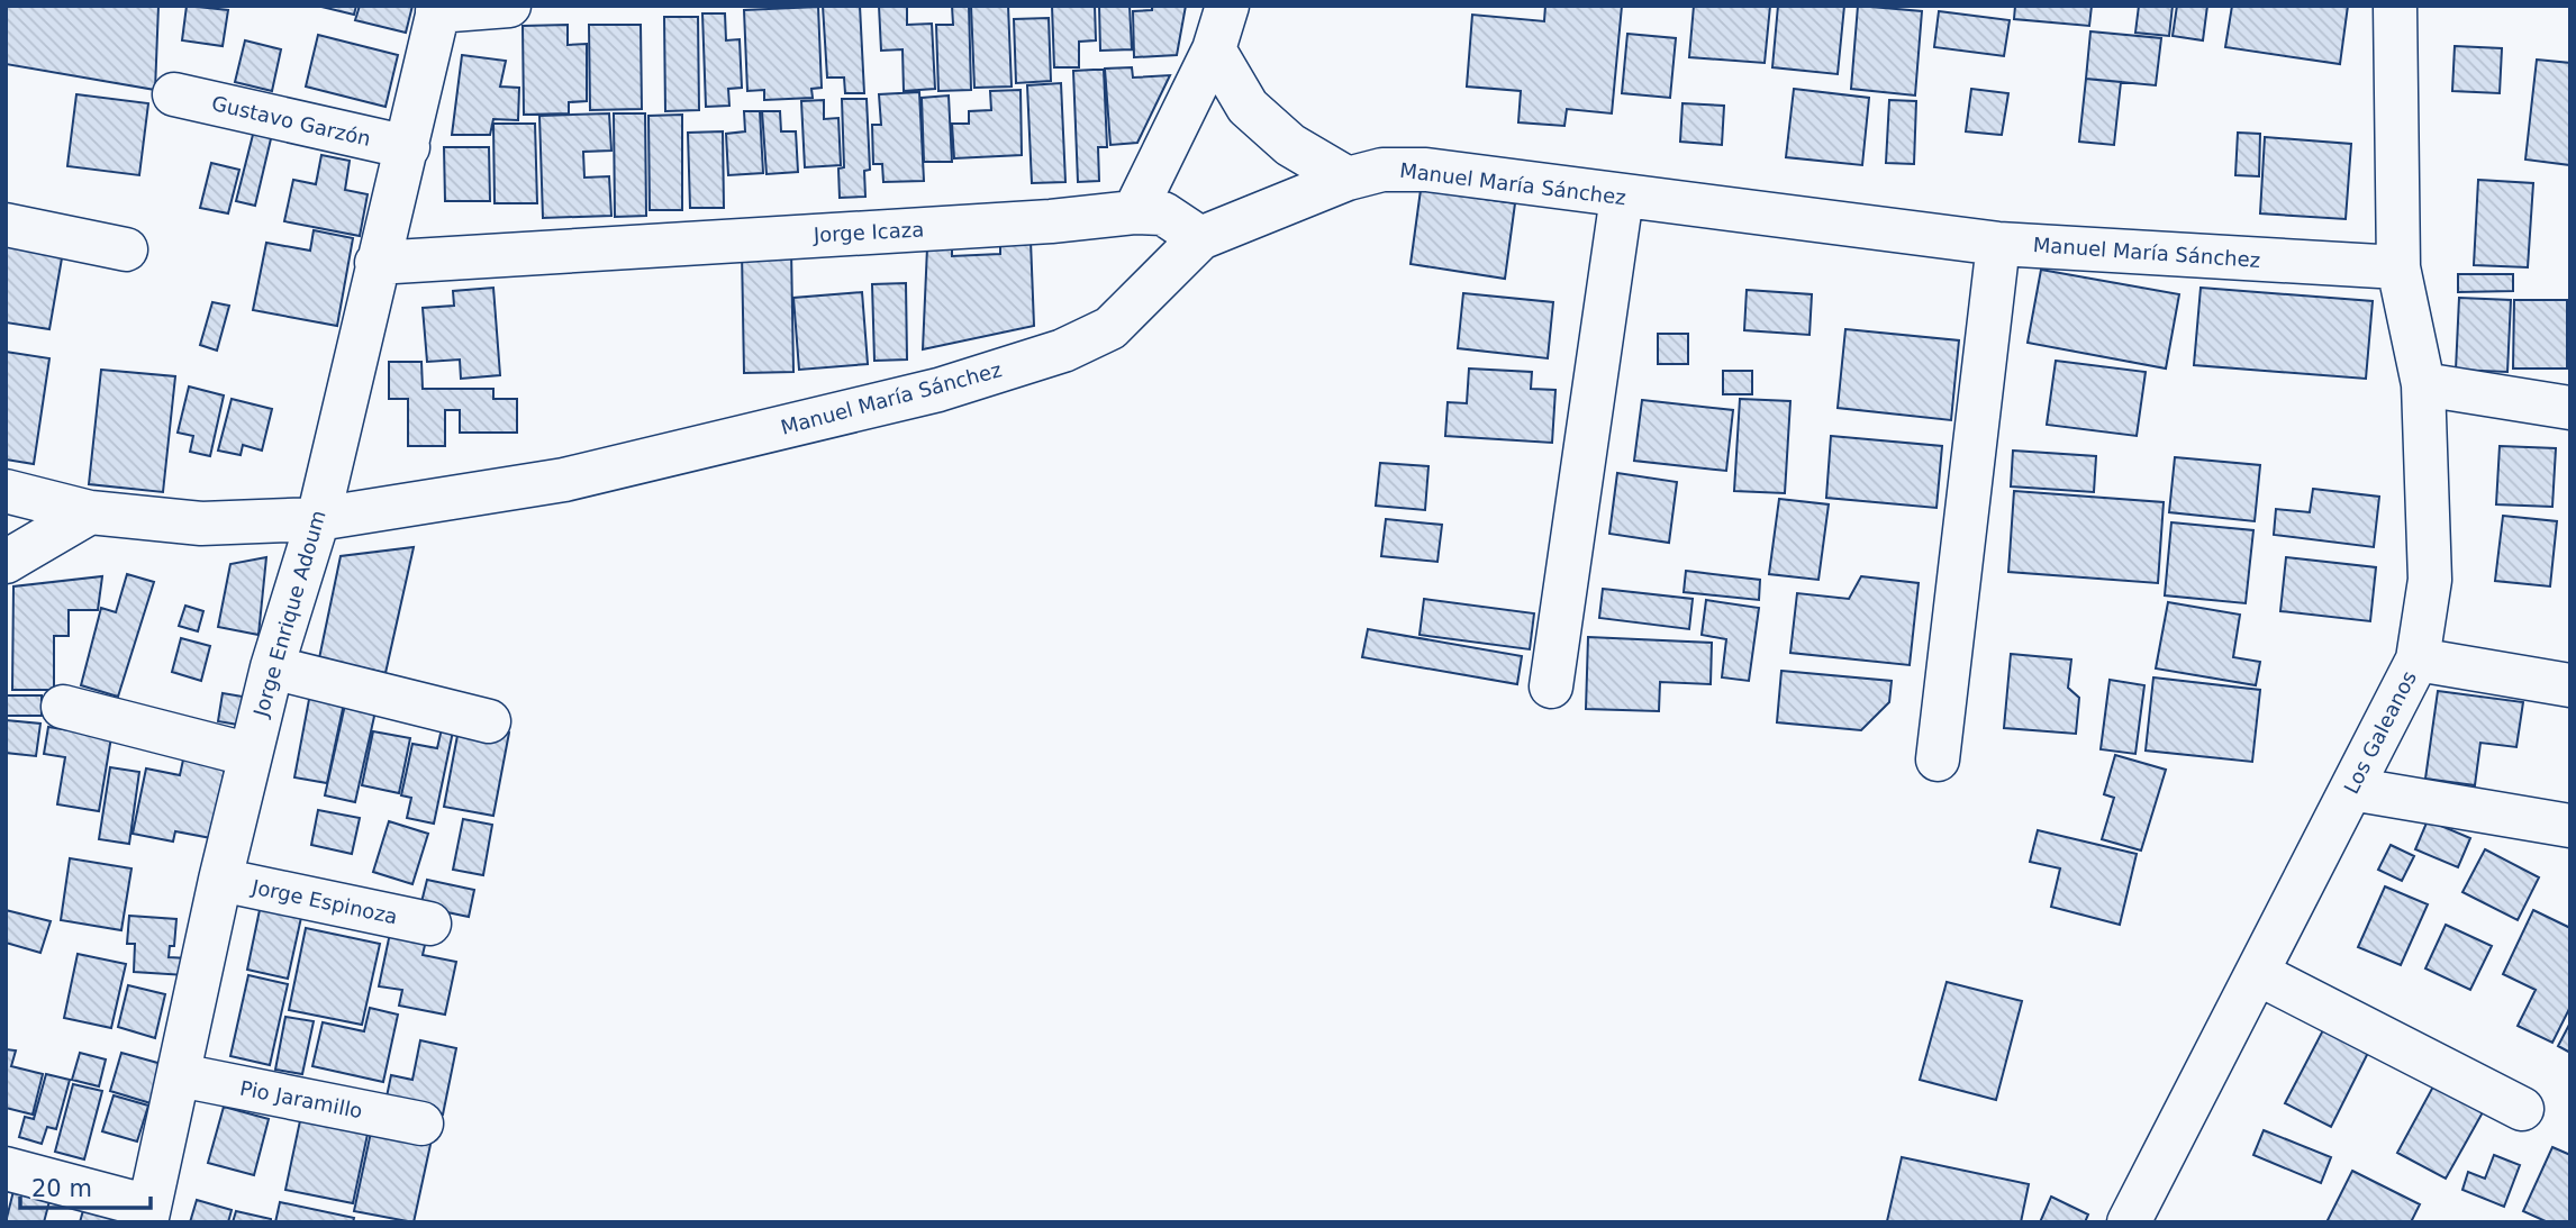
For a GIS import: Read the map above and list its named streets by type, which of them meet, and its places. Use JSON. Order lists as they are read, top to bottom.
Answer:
{
  "streets": {
    "street": [
      "Gustavo Garzón",
      "Manuel María Sánchez",
      "Jorge Icaza",
      "Jorge Enrique Adoum",
      "Los Galeanos",
      "Jorge Espinoza",
      "Pio Jaramillo"
    ]
  },
  "crossings": [
    ["Gustavo Garzón", "Jorge Enrique Adoum"],
    ["Manuel María Sánchez", "Jorge Icaza"],
    ["Manuel María Sánchez", "Jorge Enrique Adoum"],
    ["Manuel María Sánchez", "Los Galeanos"],
    ["Jorge Icaza", "Jorge Enrique Adoum"],
    ["Jorge Enrique Adoum", "Jorge Espinoza"],
    ["Jorge Enrique Adoum", "Pio Jaramillo"]
  ],
  "scale_bar": "20 m"
}
